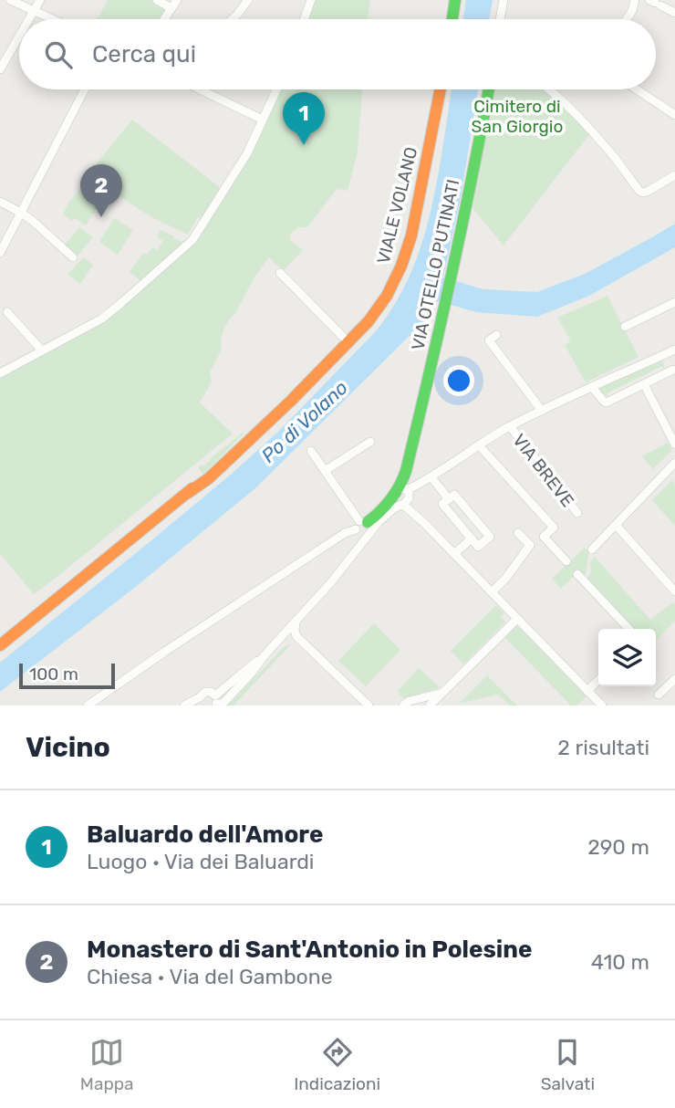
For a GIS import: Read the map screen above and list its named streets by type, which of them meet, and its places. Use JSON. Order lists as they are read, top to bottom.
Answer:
{
  "streets": {
    "main road": ["VIALE VOLANO", "VIA OTELLO PUTINATI"],
    "street": ["VIA BREVE"]
  },
  "water": ["Po di Volano"],
  "parks": ["Cimitero di San Giorgio"],
  "scale_bar": "100 m",
  "page": {
    "search": "Cerca qui",
    "pins": ["1", "2"],
    "scale": "100 m",
    "heading": ["Vicino", "2 risultati"],
    "list": [
      {
        "mark": "1",
        "name": "Baluardo dell'Amore",
        "note": "Luogo · Via dei Baluardi",
        "value": "290 m"
      },
      {
        "mark": "2",
        "name": "Monastero di Sant'Antonio in Polesine",
        "note": "Chiesa · Via del Gambone",
        "value": "410 m"
      }
    ],
    "nav": ["Mappa", "Indicazioni", "Salvati"]
  }
}
